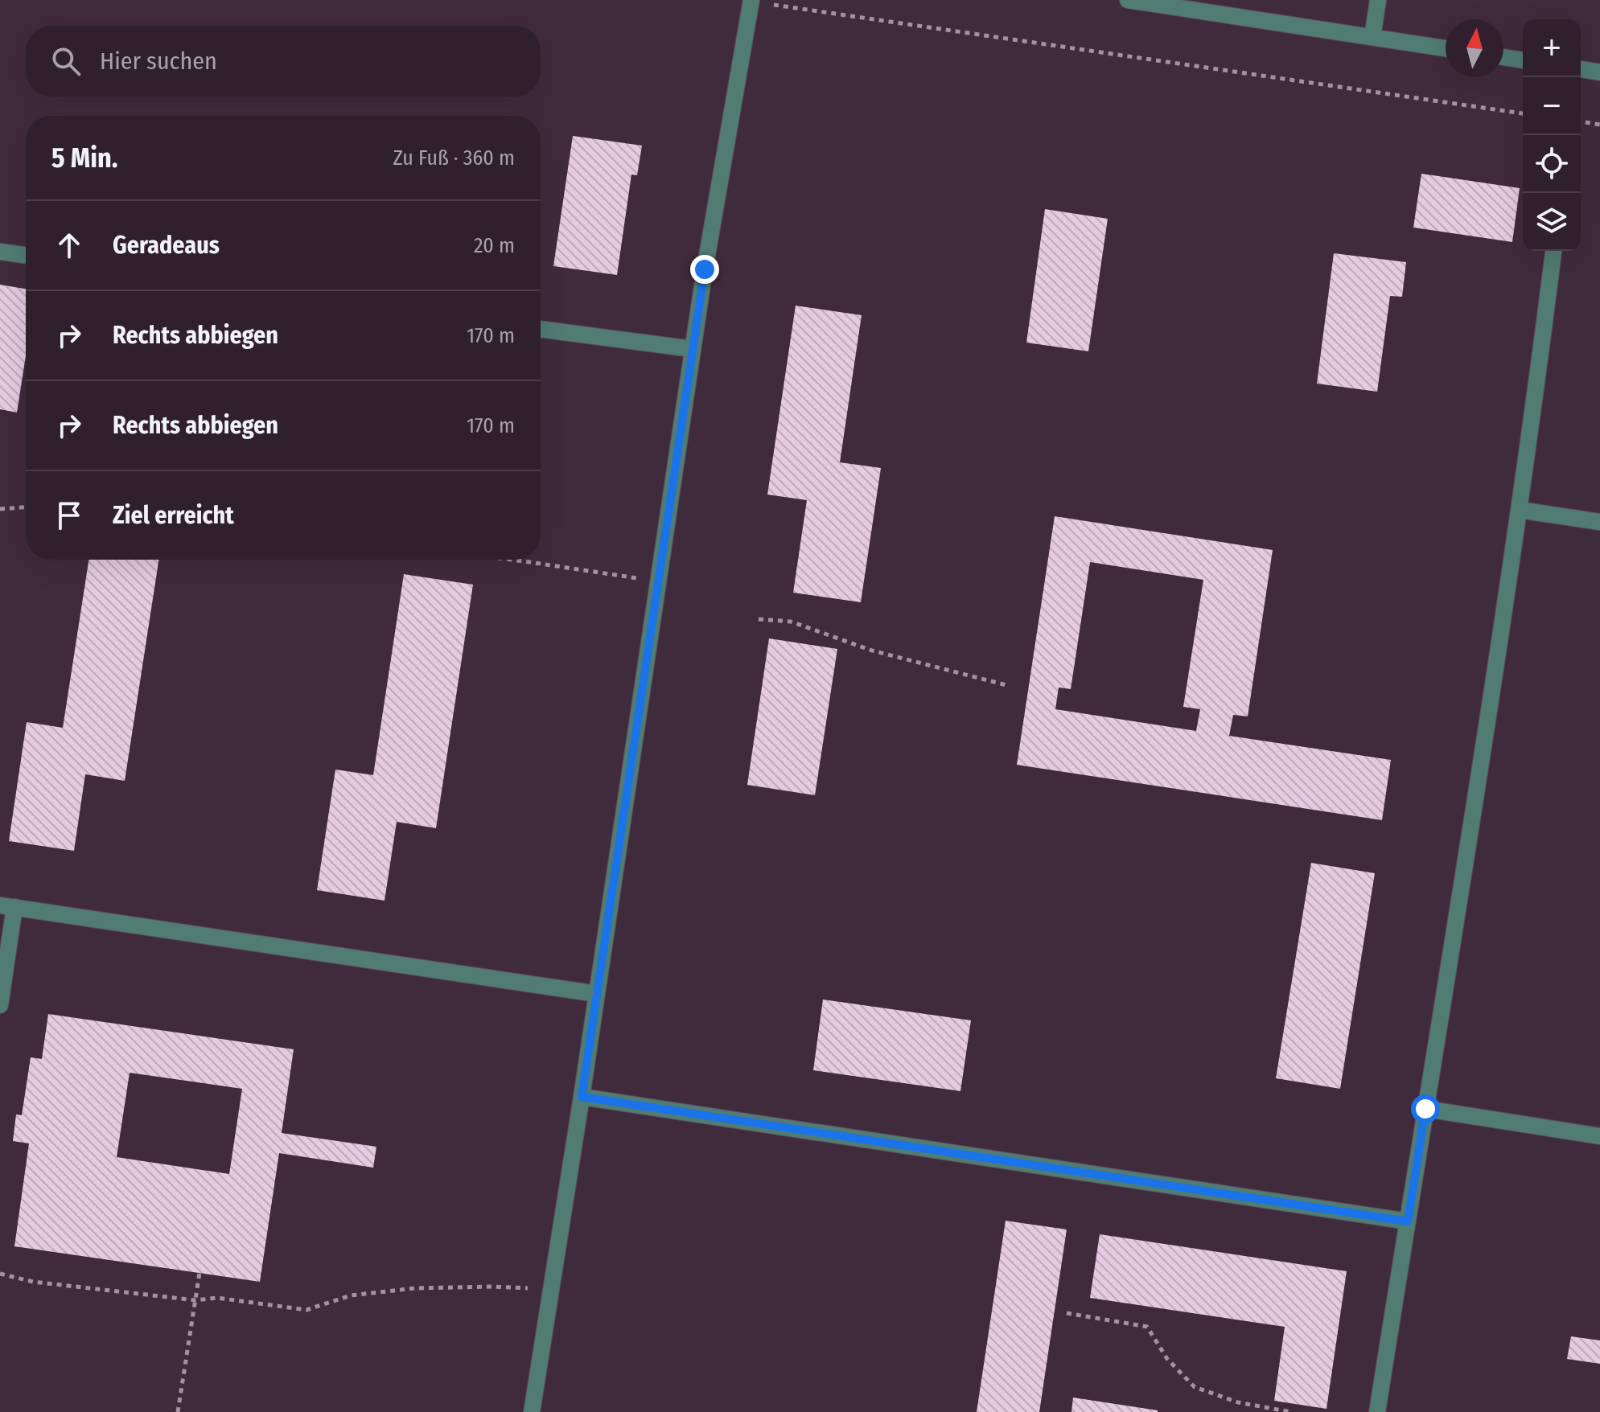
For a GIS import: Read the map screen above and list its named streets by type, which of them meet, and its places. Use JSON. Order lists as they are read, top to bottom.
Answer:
{
  "north": "top",
  "page": {
    "map_buttons": ["+", "−"],
    "search": "Hier suchen",
    "heading": ["5 Min.", "Zu Fuß · 360 m"],
    "list": [
      ["Geradeaus", "20 m"],
      ["Rechts abbiegen", "170 m"],
      ["Rechts abbiegen", "170 m"],
      "Ziel erreicht"
    ]
  }
}
